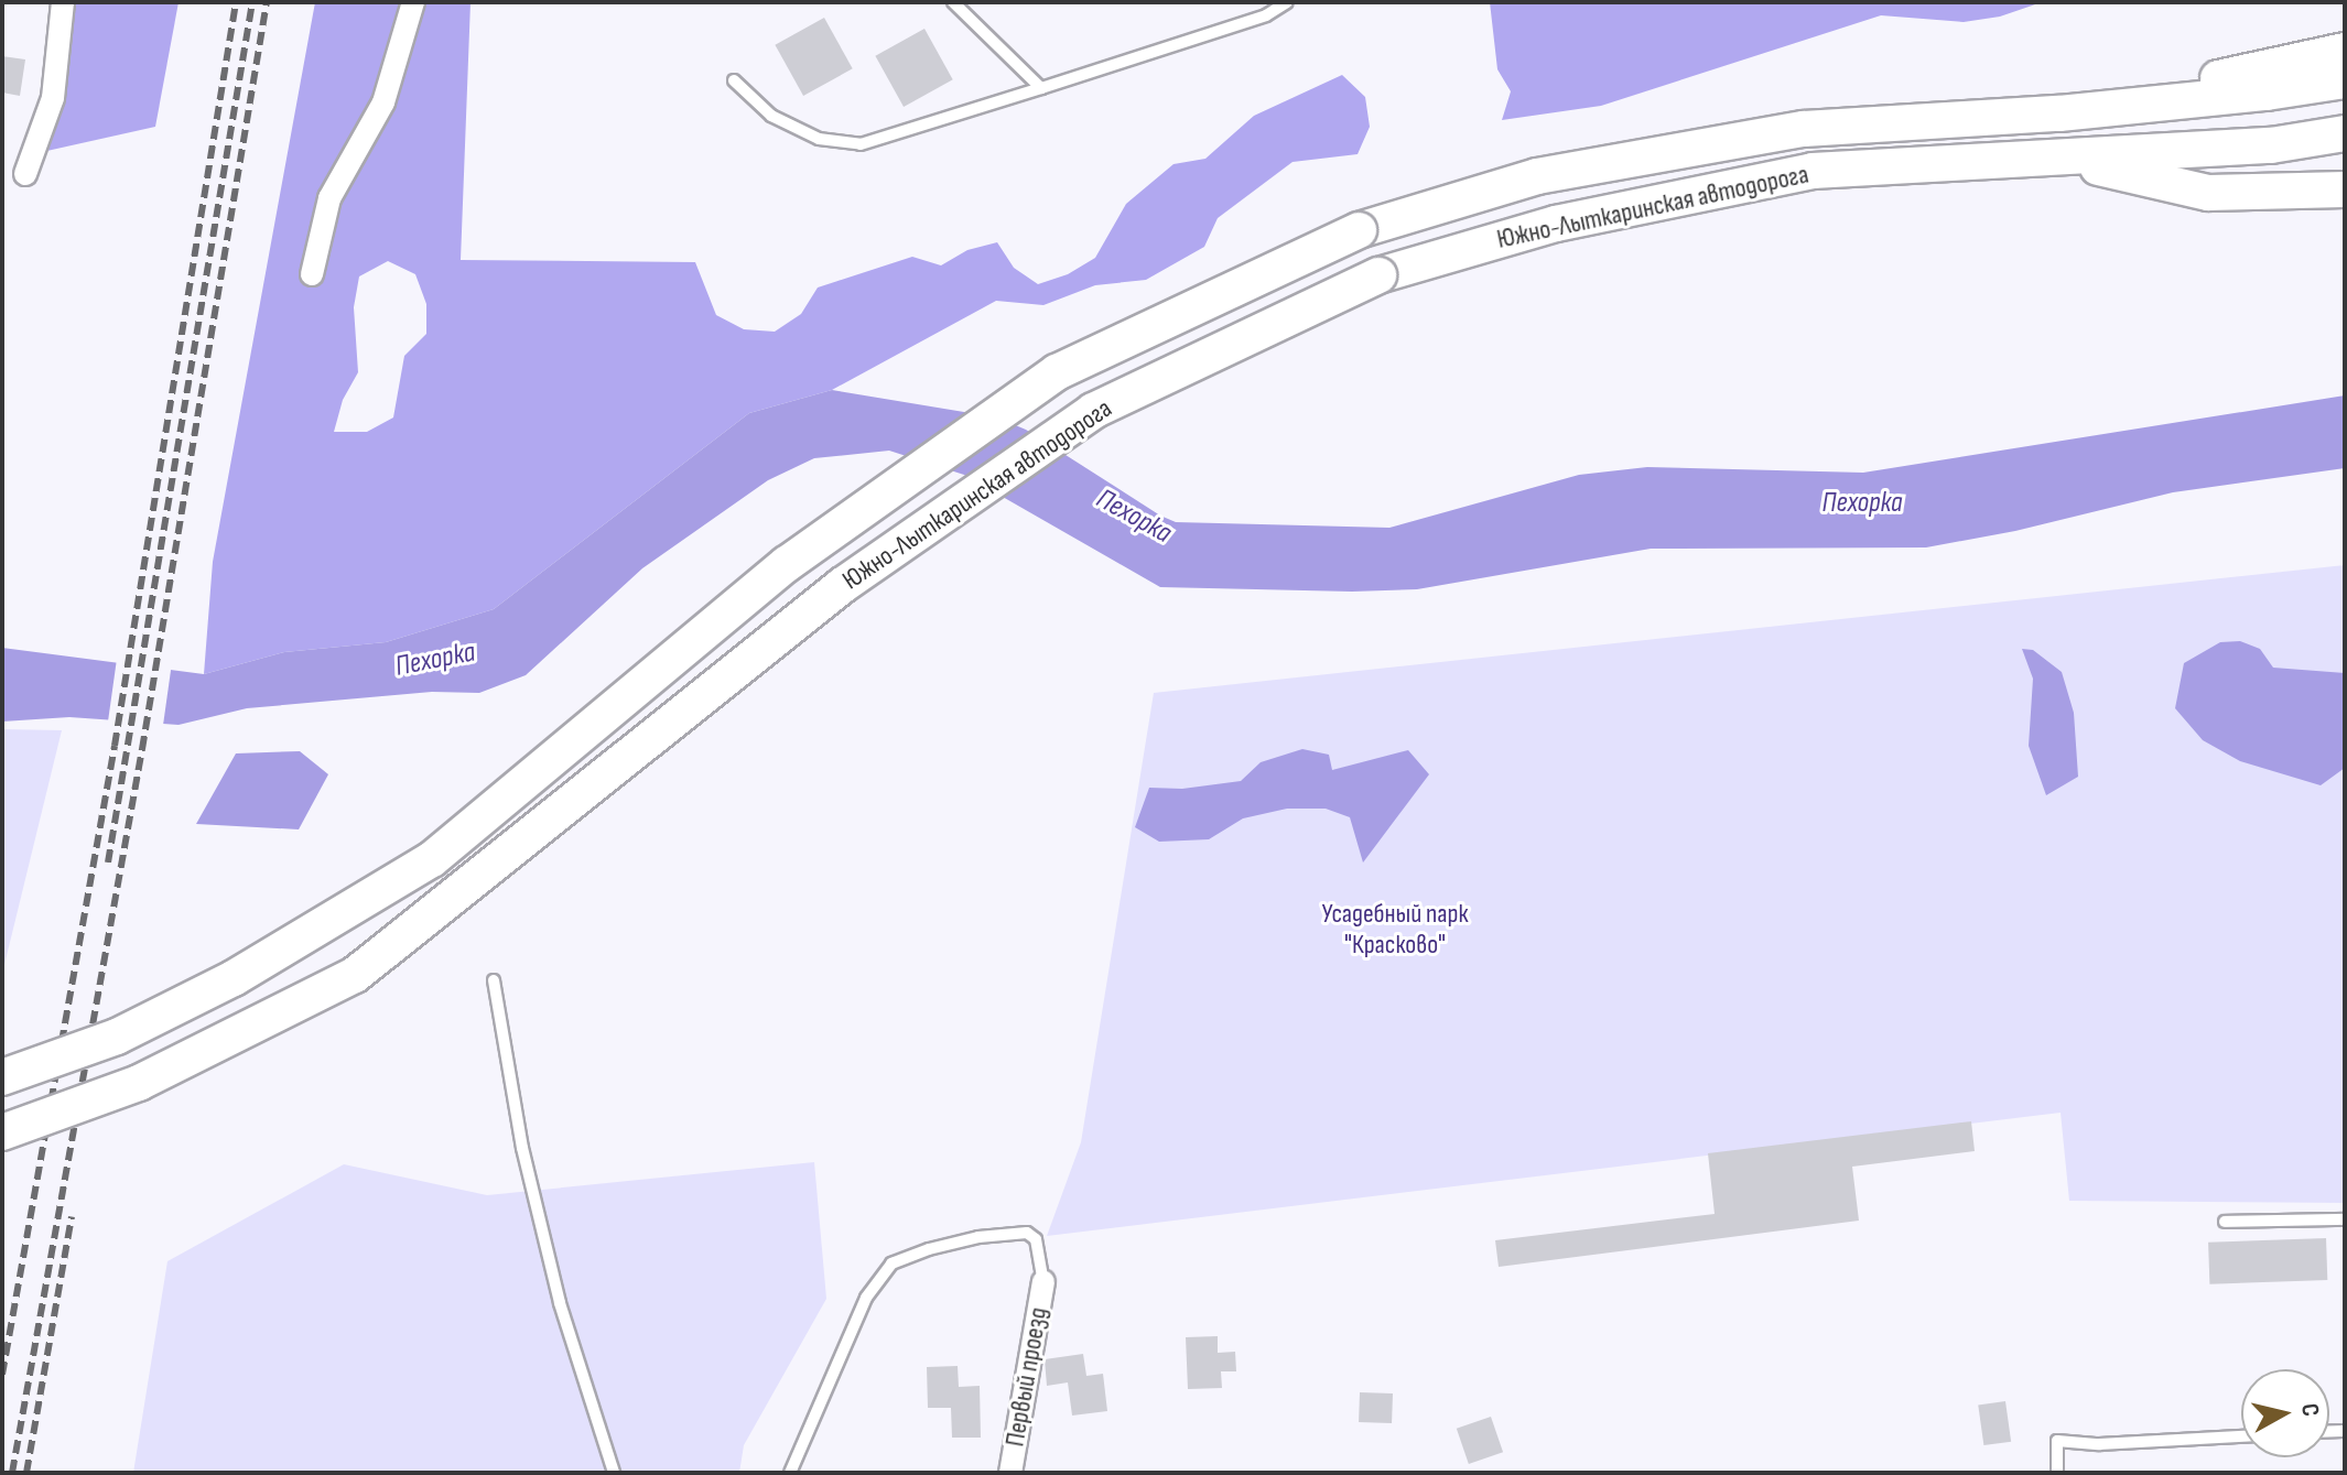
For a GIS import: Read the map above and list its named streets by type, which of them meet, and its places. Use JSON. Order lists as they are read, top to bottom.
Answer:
{
  "streets": {
    "main road": ["Южно-Лыткаринская автодорога"],
    "street": ["Первый проезд"]
  },
  "water": ["Пехорка"],
  "parks": ["Усадебный парк \"Красково\""],
  "north": "right"
}
